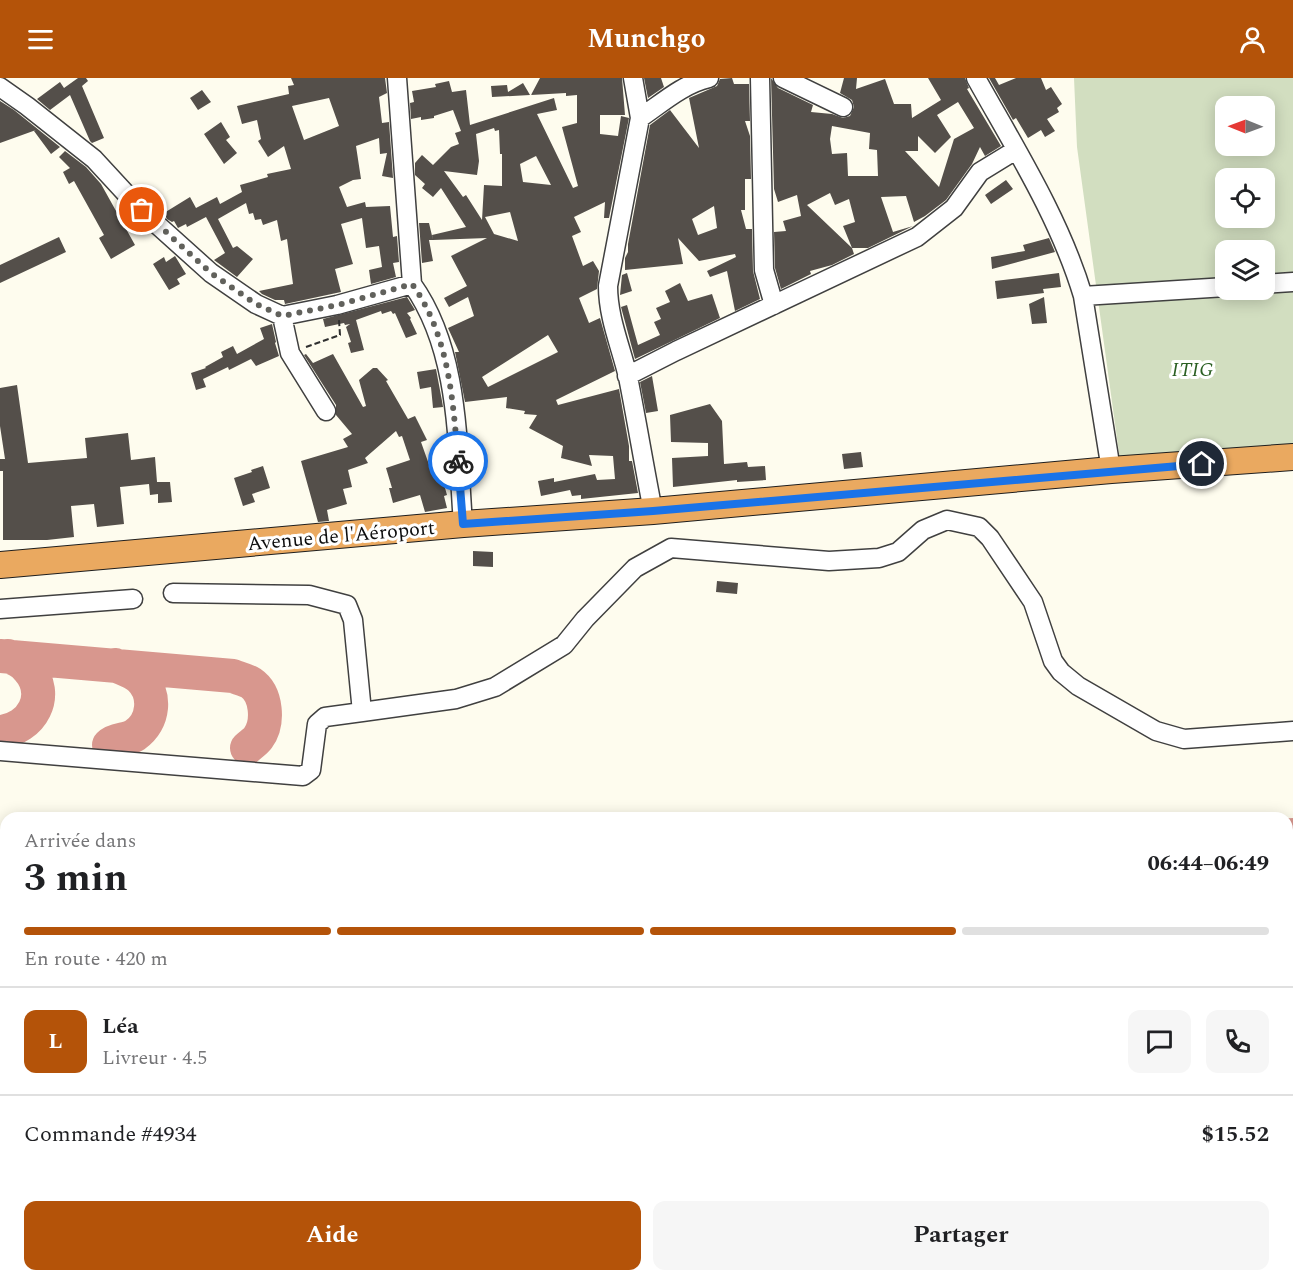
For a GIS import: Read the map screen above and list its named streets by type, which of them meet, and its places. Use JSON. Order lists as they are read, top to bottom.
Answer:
{
  "streets": {
    "highway": ["Avenue de l'Aéroport"]
  },
  "parks": ["ITIG"],
  "north": "left",
  "page": {
    "header": "Munchgo",
    "heading": ["3 min", "Arrivée dans", "06:44–06:49"],
    "panel": [
      "Léa",
      "Livreur · 4.5",
      "Commande #4934",
      "$15.52"
    ],
    "bar": "En route · 420 m",
    "round": "L",
    "buttons": ["Aide", "Partager"]
  }
}
